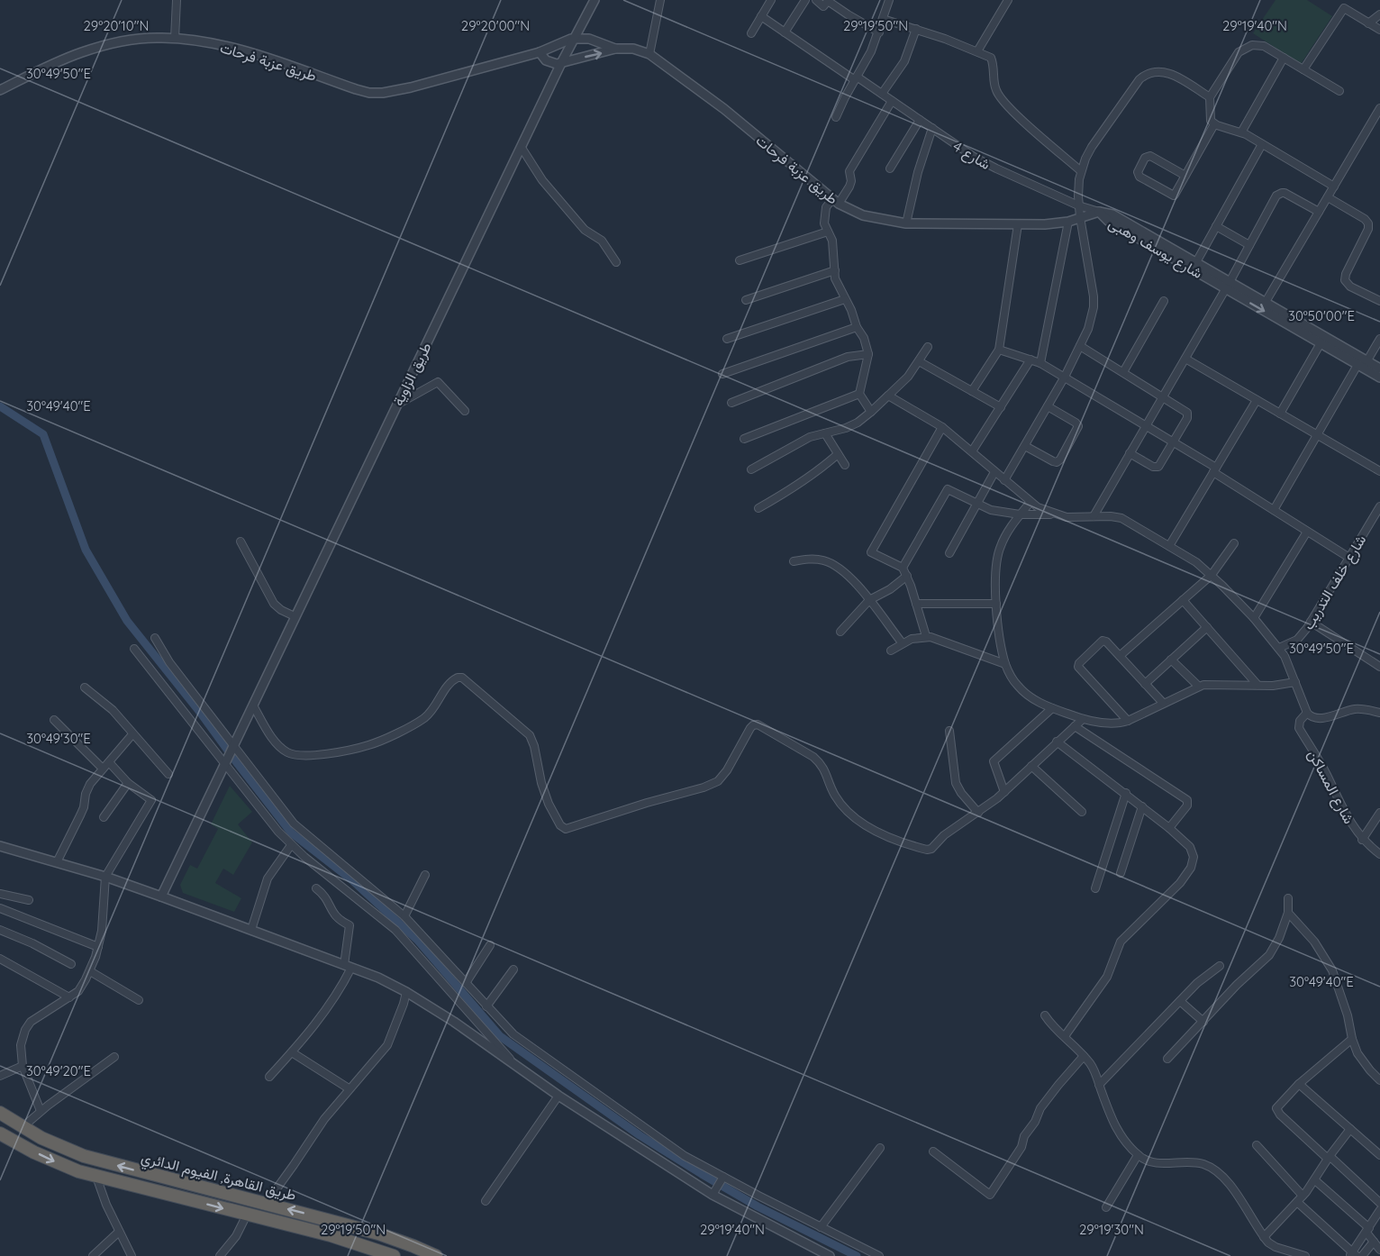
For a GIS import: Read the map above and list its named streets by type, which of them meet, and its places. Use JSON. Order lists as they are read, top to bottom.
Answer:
{
  "streets": {
    "highway": ["طريق القاهرة, الفيوم الدائري"],
    "street": [
      "طريق عزبة فرحات",
      "شارع 4",
      "شارع يوسف وهبى",
      "طريق الزاوية",
      "شارع خلف التدريب",
      "شارع المساكن"
    ]
  },
  "crossings": [
    ["طريق عزبة فرحات", "شارع 4"],
    ["طريق عزبة فرحات", "شارع يوسف وهبى"],
    ["طريق عزبة فرحات", "طريق الزاوية"],
    ["شارع 4", "شارع يوسف وهبى"]
  ],
  "coordinates": [
    "29°20'00\"N",
    "29°19'50\"N",
    "29°20'10\"N",
    "29°19'40\"N",
    "30°49'50\"E",
    "30°50'00\"E",
    "30°49'40\"E",
    "30°49'30\"E",
    "30°49'20\"E",
    "29°19'30\"N"
  ]
}
